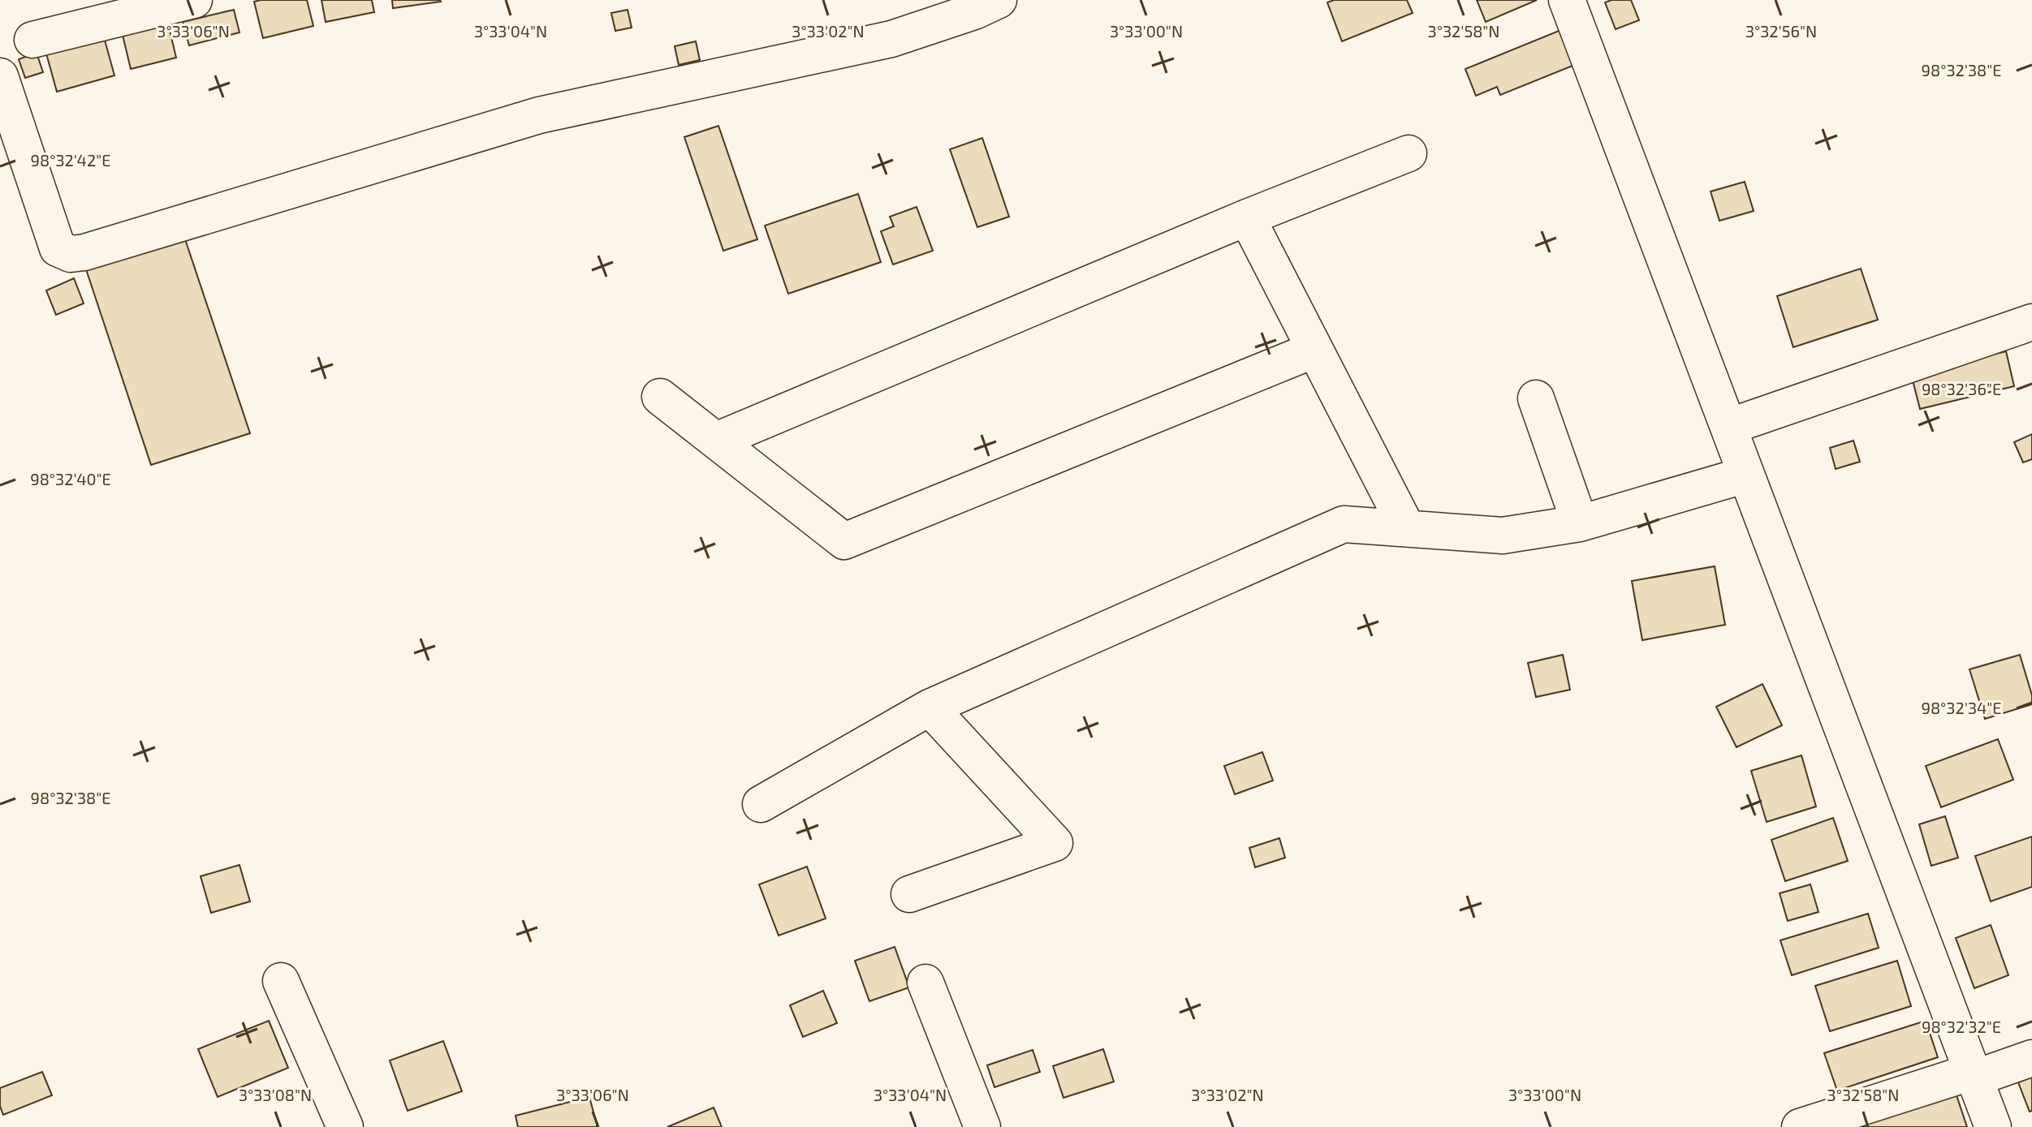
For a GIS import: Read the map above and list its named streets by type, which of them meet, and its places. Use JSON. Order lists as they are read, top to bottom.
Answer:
{
  "coordinates": [
    "3°33'06\"N",
    "3°33'04\"N",
    "3°33'02\"N",
    "3°33'00\"N",
    "3°32'58\"N",
    "3°32'56\"N",
    "98°32'38\"E",
    "98°32'42\"E",
    "98°32'36\"E",
    "98°32'40\"E",
    "98°32'34\"E",
    "98°32'32\"E",
    "3°33'08\"N"
  ]
}
